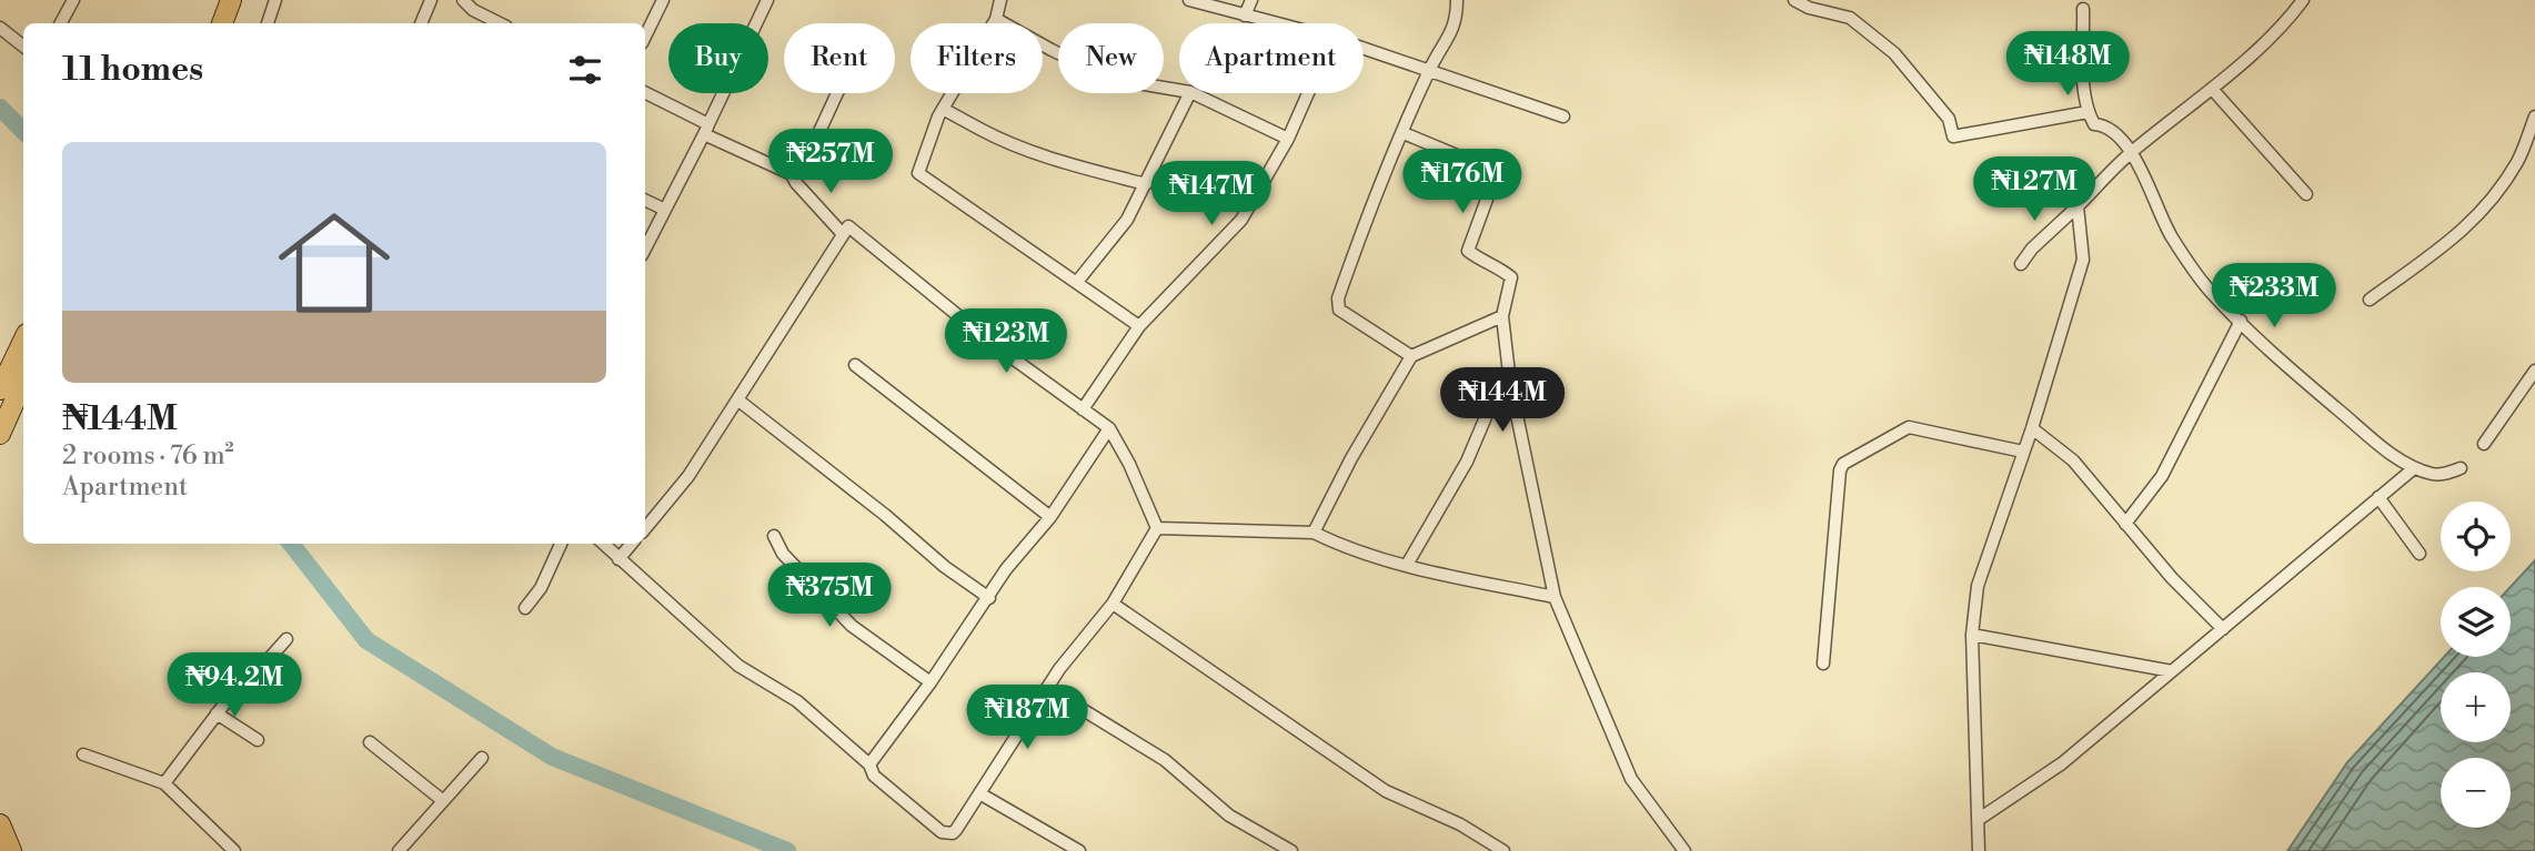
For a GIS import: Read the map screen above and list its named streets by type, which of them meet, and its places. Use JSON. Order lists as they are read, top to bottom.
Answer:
{
  "page": {
    "chip": [
      "Buy",
      "Rent",
      "Filters",
      "New",
      "Apartment"
    ],
    "heading": "11 homes",
    "price": [
      "₦148M",
      "₦257M",
      "₦176M",
      "₦127M",
      "₦147M",
      "₦233M",
      "₦123M",
      "₦144M",
      "₦375M",
      "₦94.2M",
      "₦187M"
    ],
    "list": [
      {
        "name": "₦144M",
        "note": "2 rooms · 76 m² · Apartment"
      }
    ],
    "map_buttons": ["+", "−"]
  }
}
